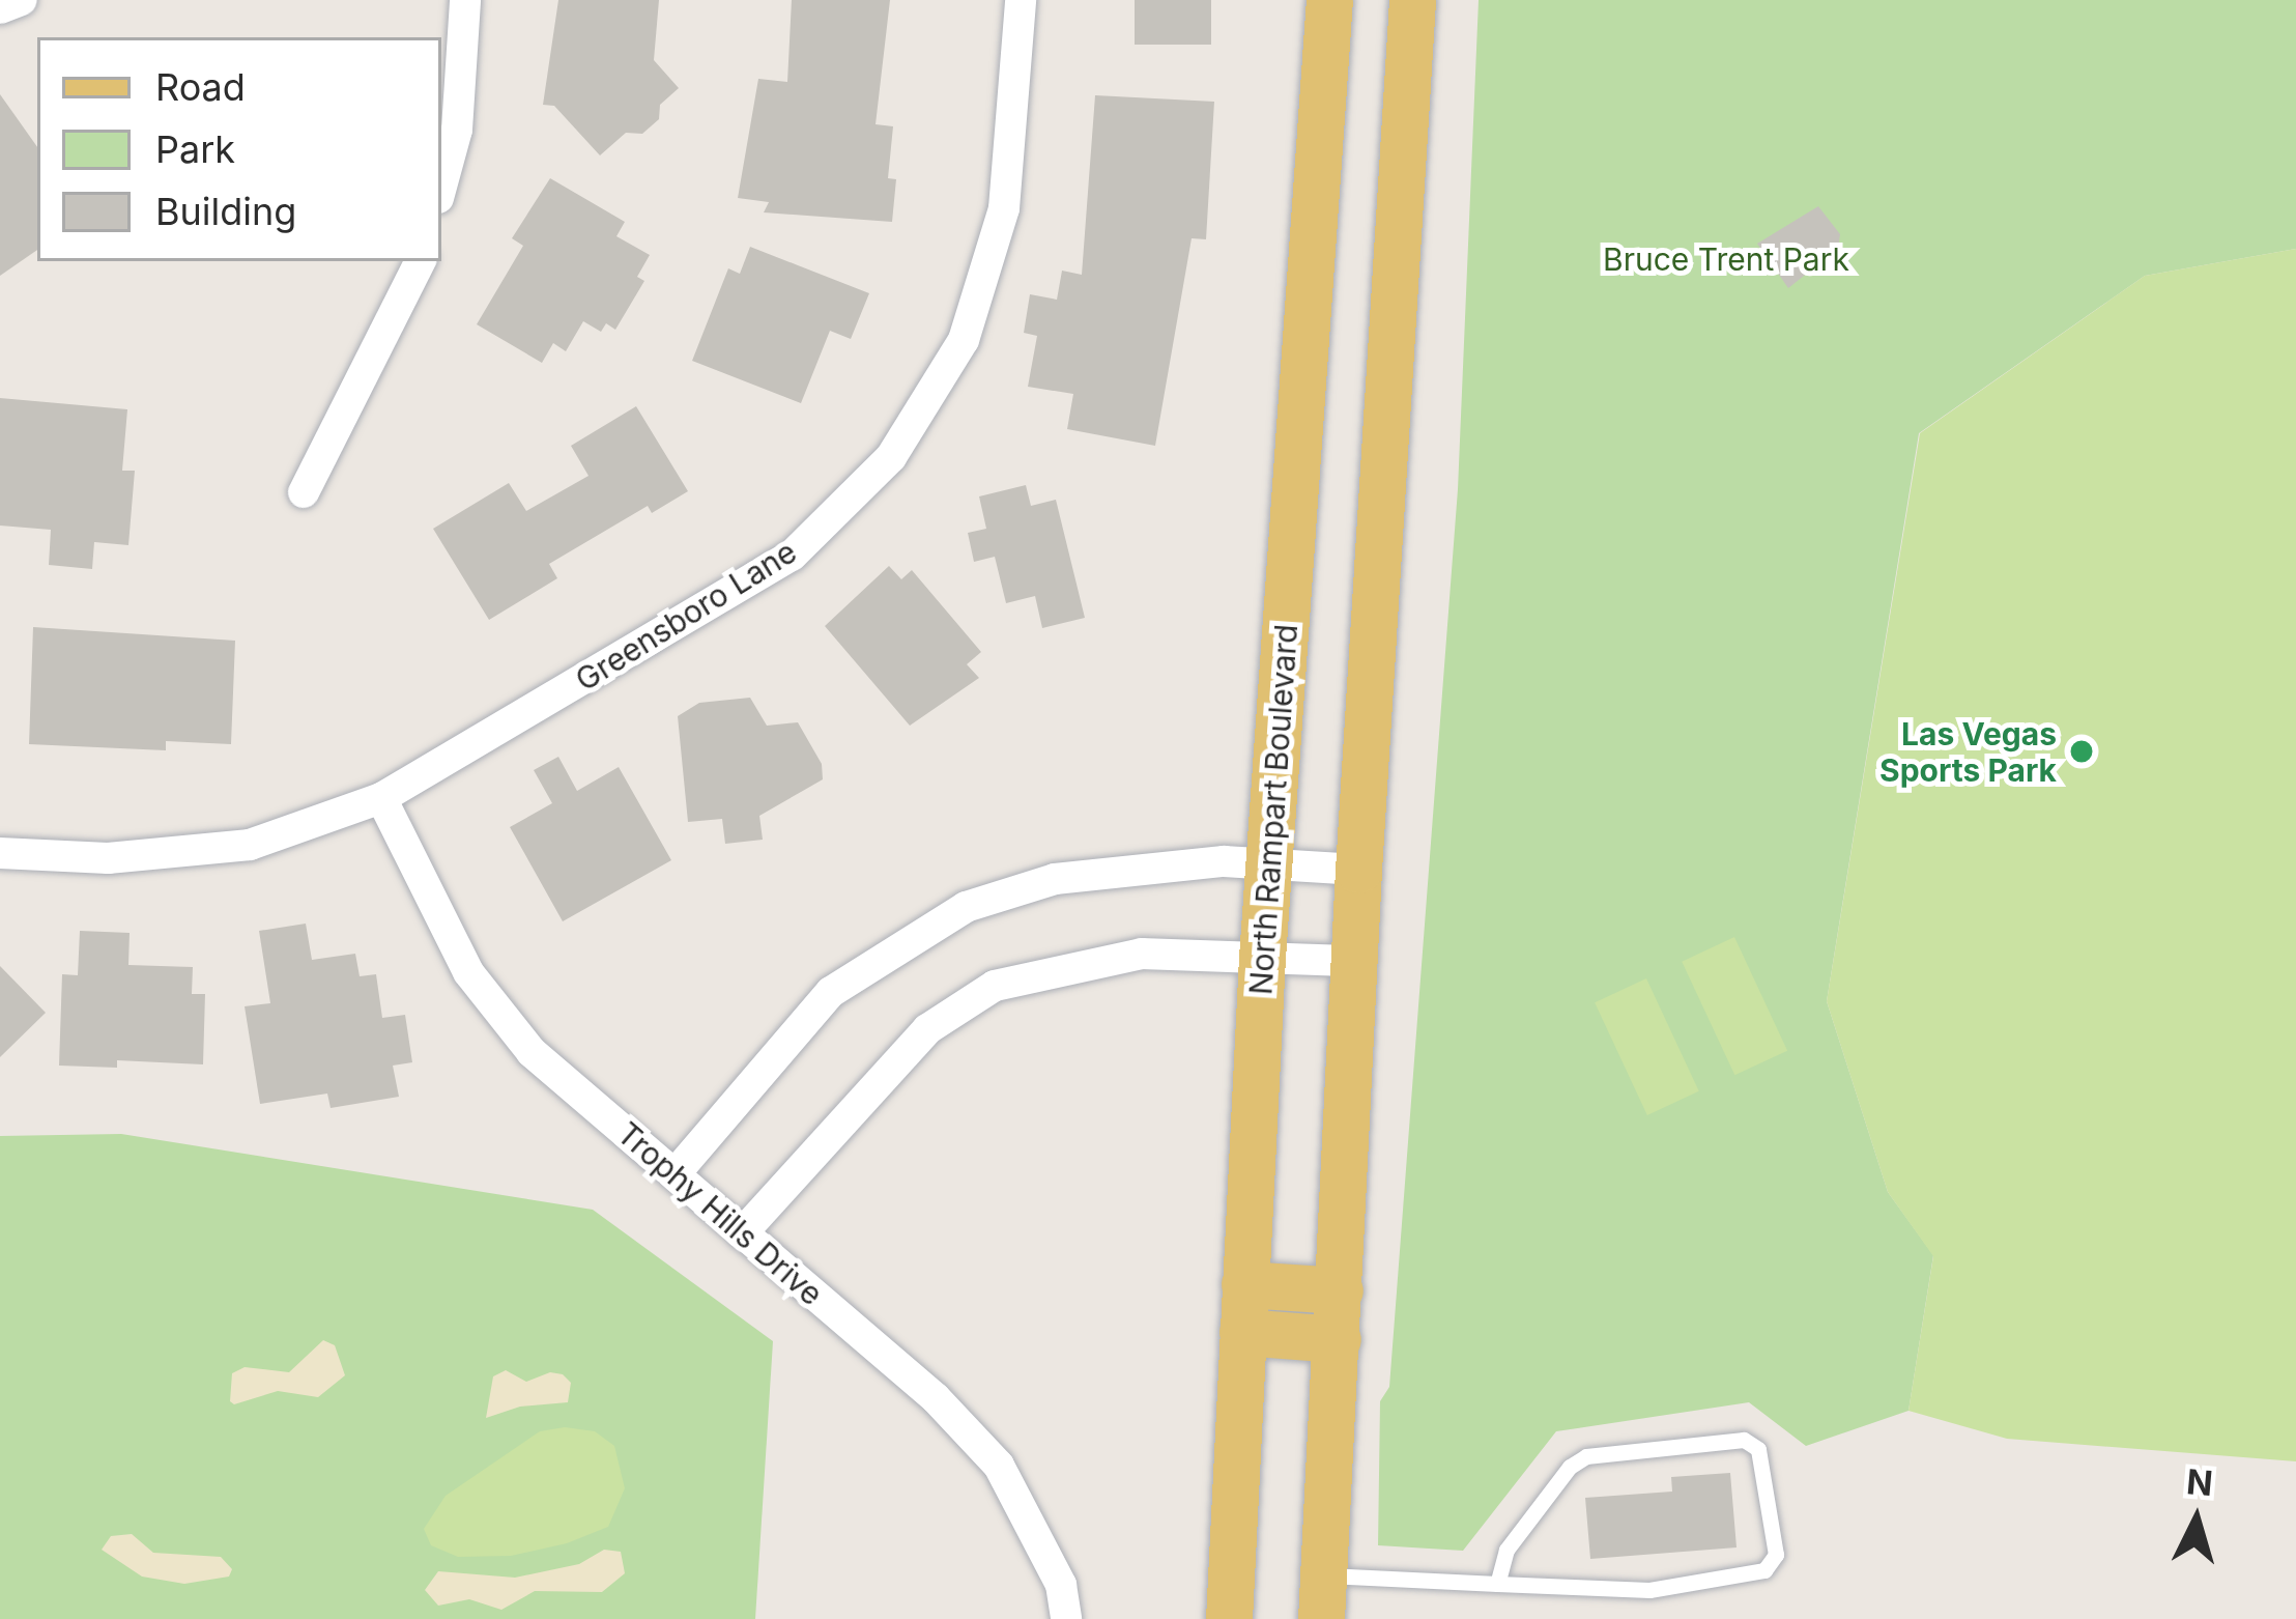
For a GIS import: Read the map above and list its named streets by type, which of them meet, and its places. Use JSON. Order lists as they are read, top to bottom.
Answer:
{
  "streets": {
    "main road": ["North Rampart Boulevard"],
    "street": ["Greensboro Lane", "Trophy Hills Drive"]
  },
  "crossings": [
    ["Greensboro Lane", "Trophy Hills Drive"]
  ],
  "parks": ["Bruce Trent Park"],
  "places": ["Las Vegas Sports Park"],
  "legend": ["Road", "Park", "Building"],
  "north": "top"
}
